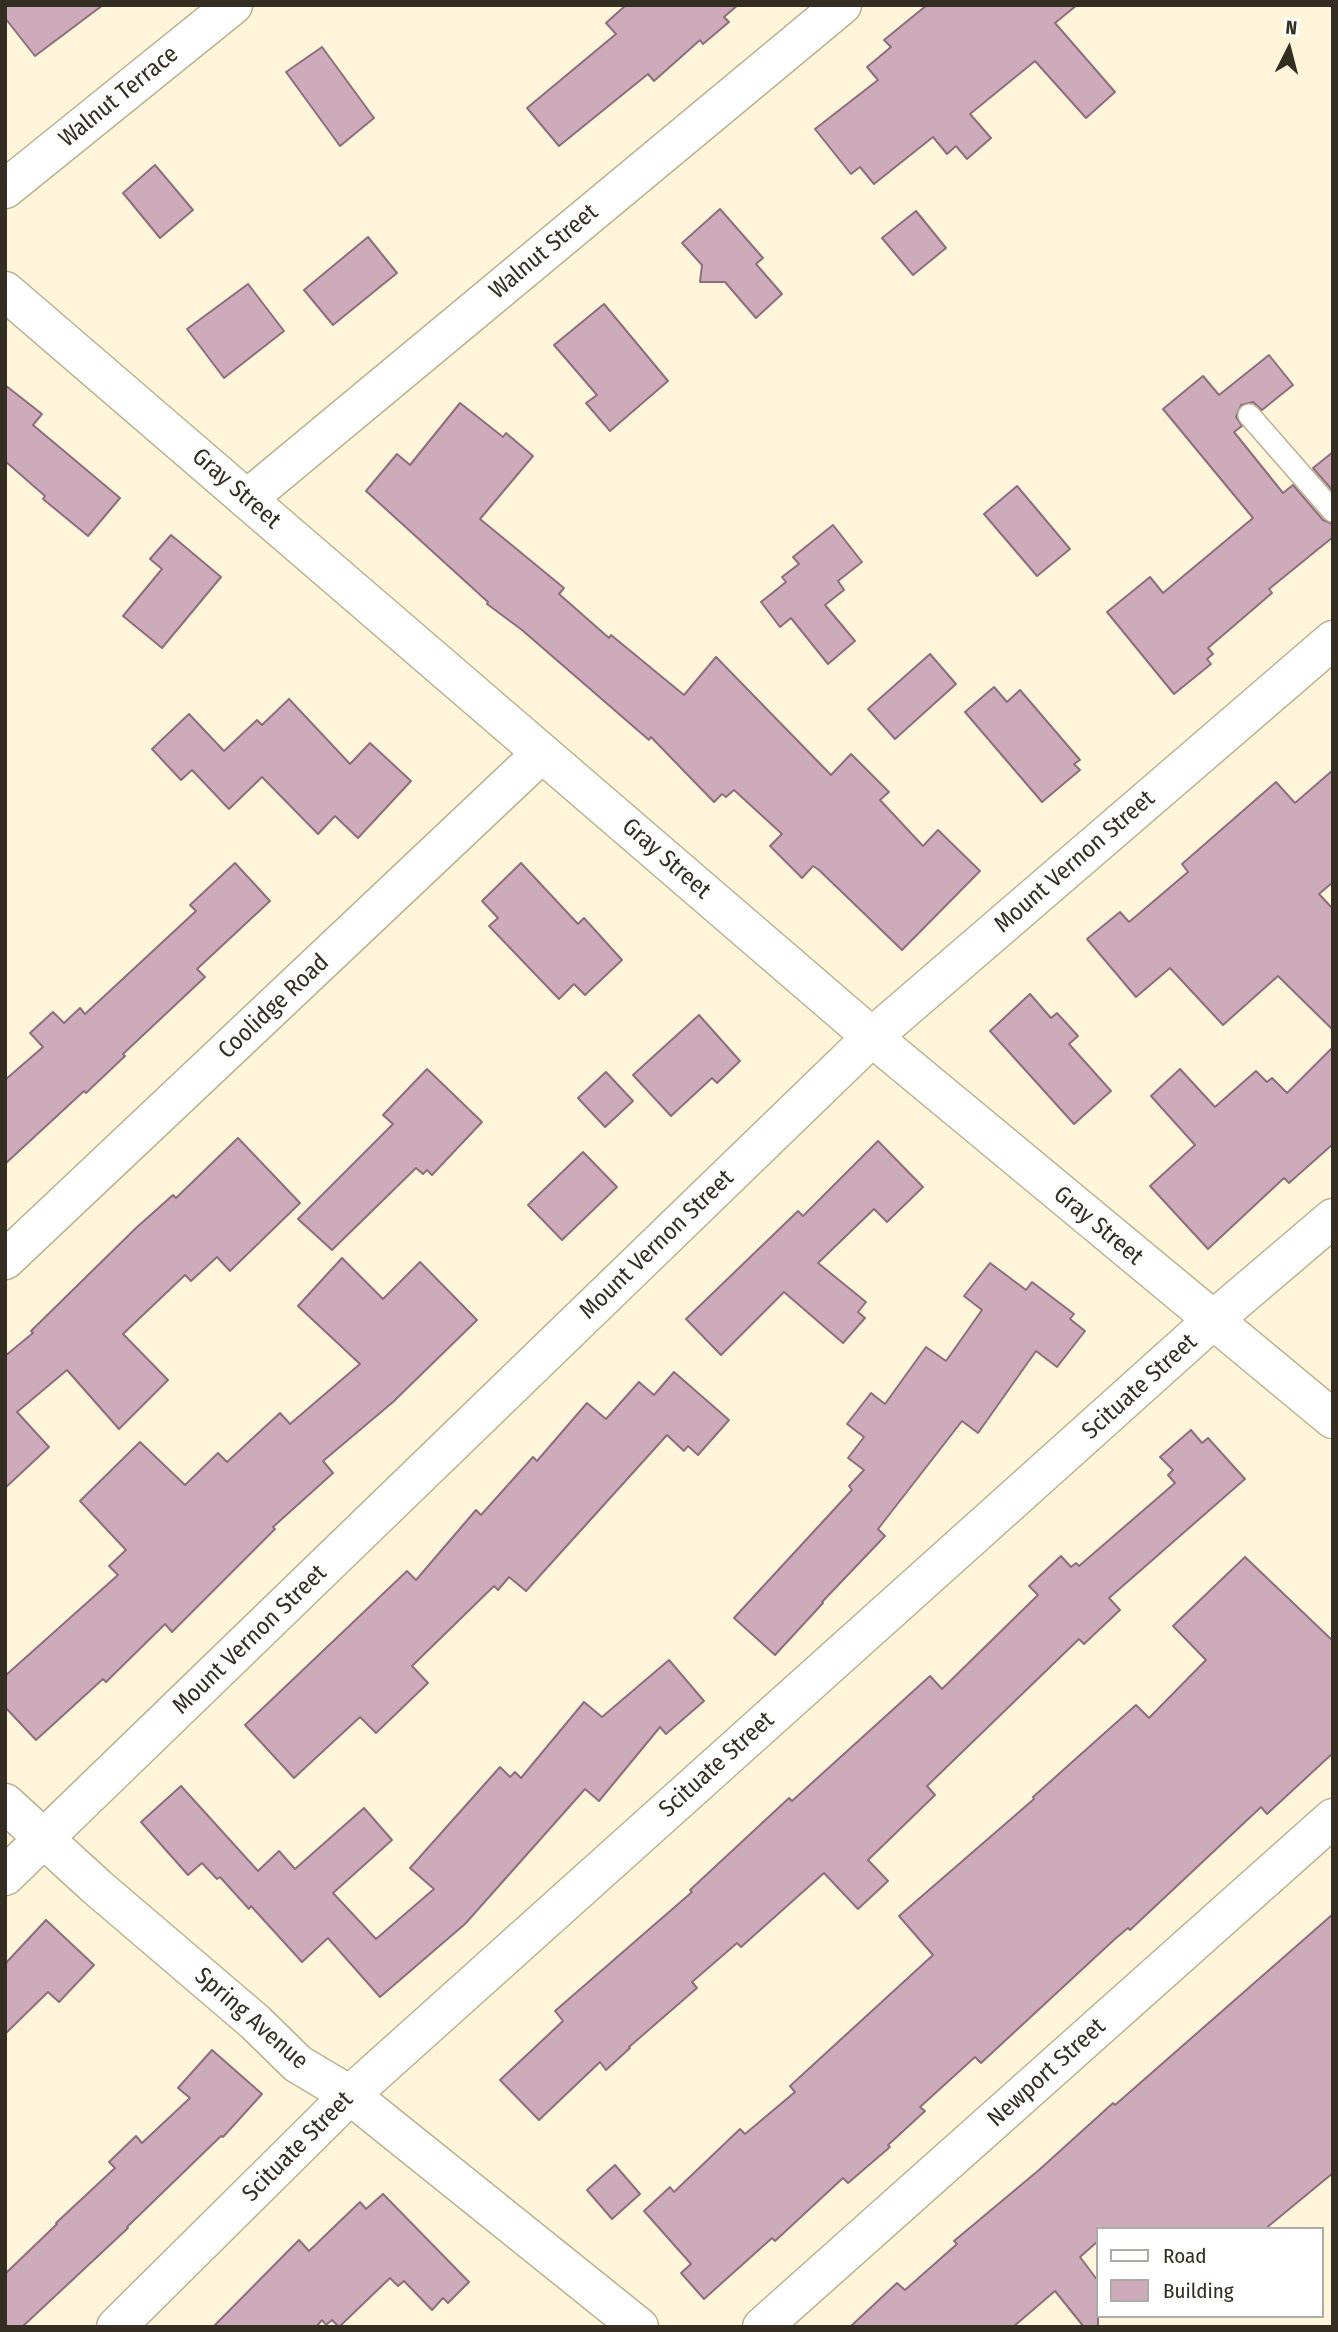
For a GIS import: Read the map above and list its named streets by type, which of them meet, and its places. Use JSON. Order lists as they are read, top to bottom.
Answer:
{
  "streets": {
    "street": [
      "Walnut Terrace",
      "Walnut Street",
      "Gray Street",
      "Mount Vernon Street",
      "Coolidge Road",
      "Scituate Street",
      "Spring Avenue",
      "Newport Street"
    ]
  },
  "crossings": [
    ["Walnut Street", "Gray Street"],
    ["Gray Street", "Mount Vernon Street"],
    ["Gray Street", "Coolidge Road"],
    ["Gray Street", "Scituate Street"],
    ["Mount Vernon Street", "Spring Avenue"],
    ["Scituate Street", "Spring Avenue"]
  ],
  "legend": ["Road", "Building"],
  "north": "top"
}
